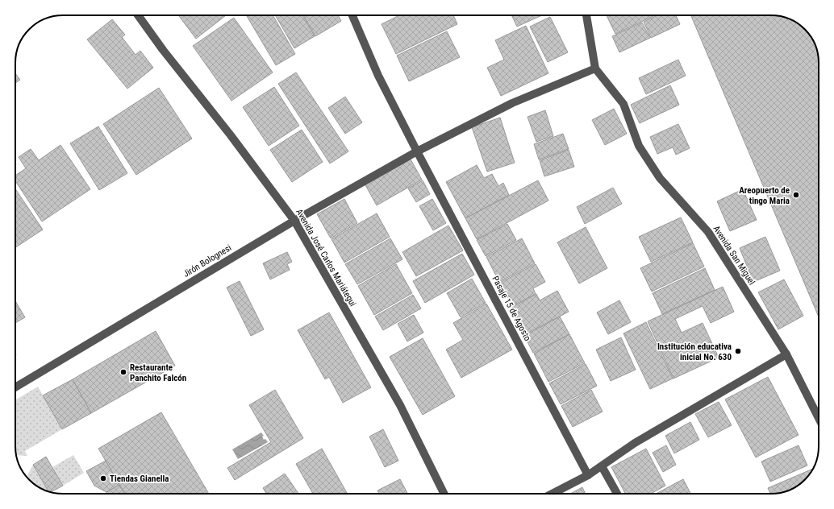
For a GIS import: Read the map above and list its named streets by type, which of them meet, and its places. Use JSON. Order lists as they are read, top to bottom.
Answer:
{
  "streets": {
    "street": [
      "Avenida San Miguel",
      "Avenida José Carlos Mariátegui",
      "Jirón Bolognesi",
      "Pasaje 15 de Agosto"
    ]
  },
  "crossings": [
    ["Avenida San Miguel", "Jirón Bolognesi"],
    ["Avenida José Carlos Mariátegui", "Jirón Bolognesi"],
    ["Jirón Bolognesi", "Pasaje 15 de Agosto"]
  ],
  "places": [
    "Areopuerto de tingo Maria",
    "Institución educativa inicial No. 630",
    "Restaurante Panchito Falcón",
    "Tiendas Gianella"
  ]
}
